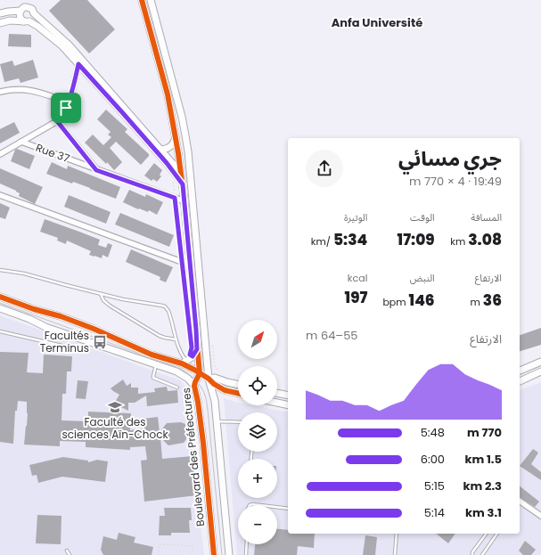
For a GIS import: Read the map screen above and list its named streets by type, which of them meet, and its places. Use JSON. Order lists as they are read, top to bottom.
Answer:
{
  "streets": {
    "street": ["Rue 37", "Boulevard des Préfectures"]
  },
  "crossings": [
    ["Rue 37", "Boulevard des Préfectures"]
  ],
  "districts": ["Anfa Université"],
  "places": {
    "bus stop": ["Facultés Terminus"],
    "school or university": ["Faculté des sciences Aïn-Chock"]
  },
  "north": "top right",
  "page": {
    "heading": ["جري مسائي", "19:49 · 4 × 770 m"],
    "stats": [
      ["المسافة", "3.08 km"],
      ["الوقت", "17:09"],
      ["الوتيرة", "5:34 /km"],
      ["الارتفاع", "36 m"],
      ["النبض", "146 bpm"],
      ["kcal", "197"]
    ],
    "map_buttons": ["+", "−"],
    "chart": ["الارتفاع", "55–64 m"],
    "list": [
      {
        "name": "770 m",
        "note": "5:48"
      },
      {
        "name": "1.5 km",
        "note": "6:00"
      },
      {
        "name": "2.3 km",
        "note": "5:15"
      },
      {
        "name": "3.1 km",
        "note": "5:14"
      }
    ]
  }
}
